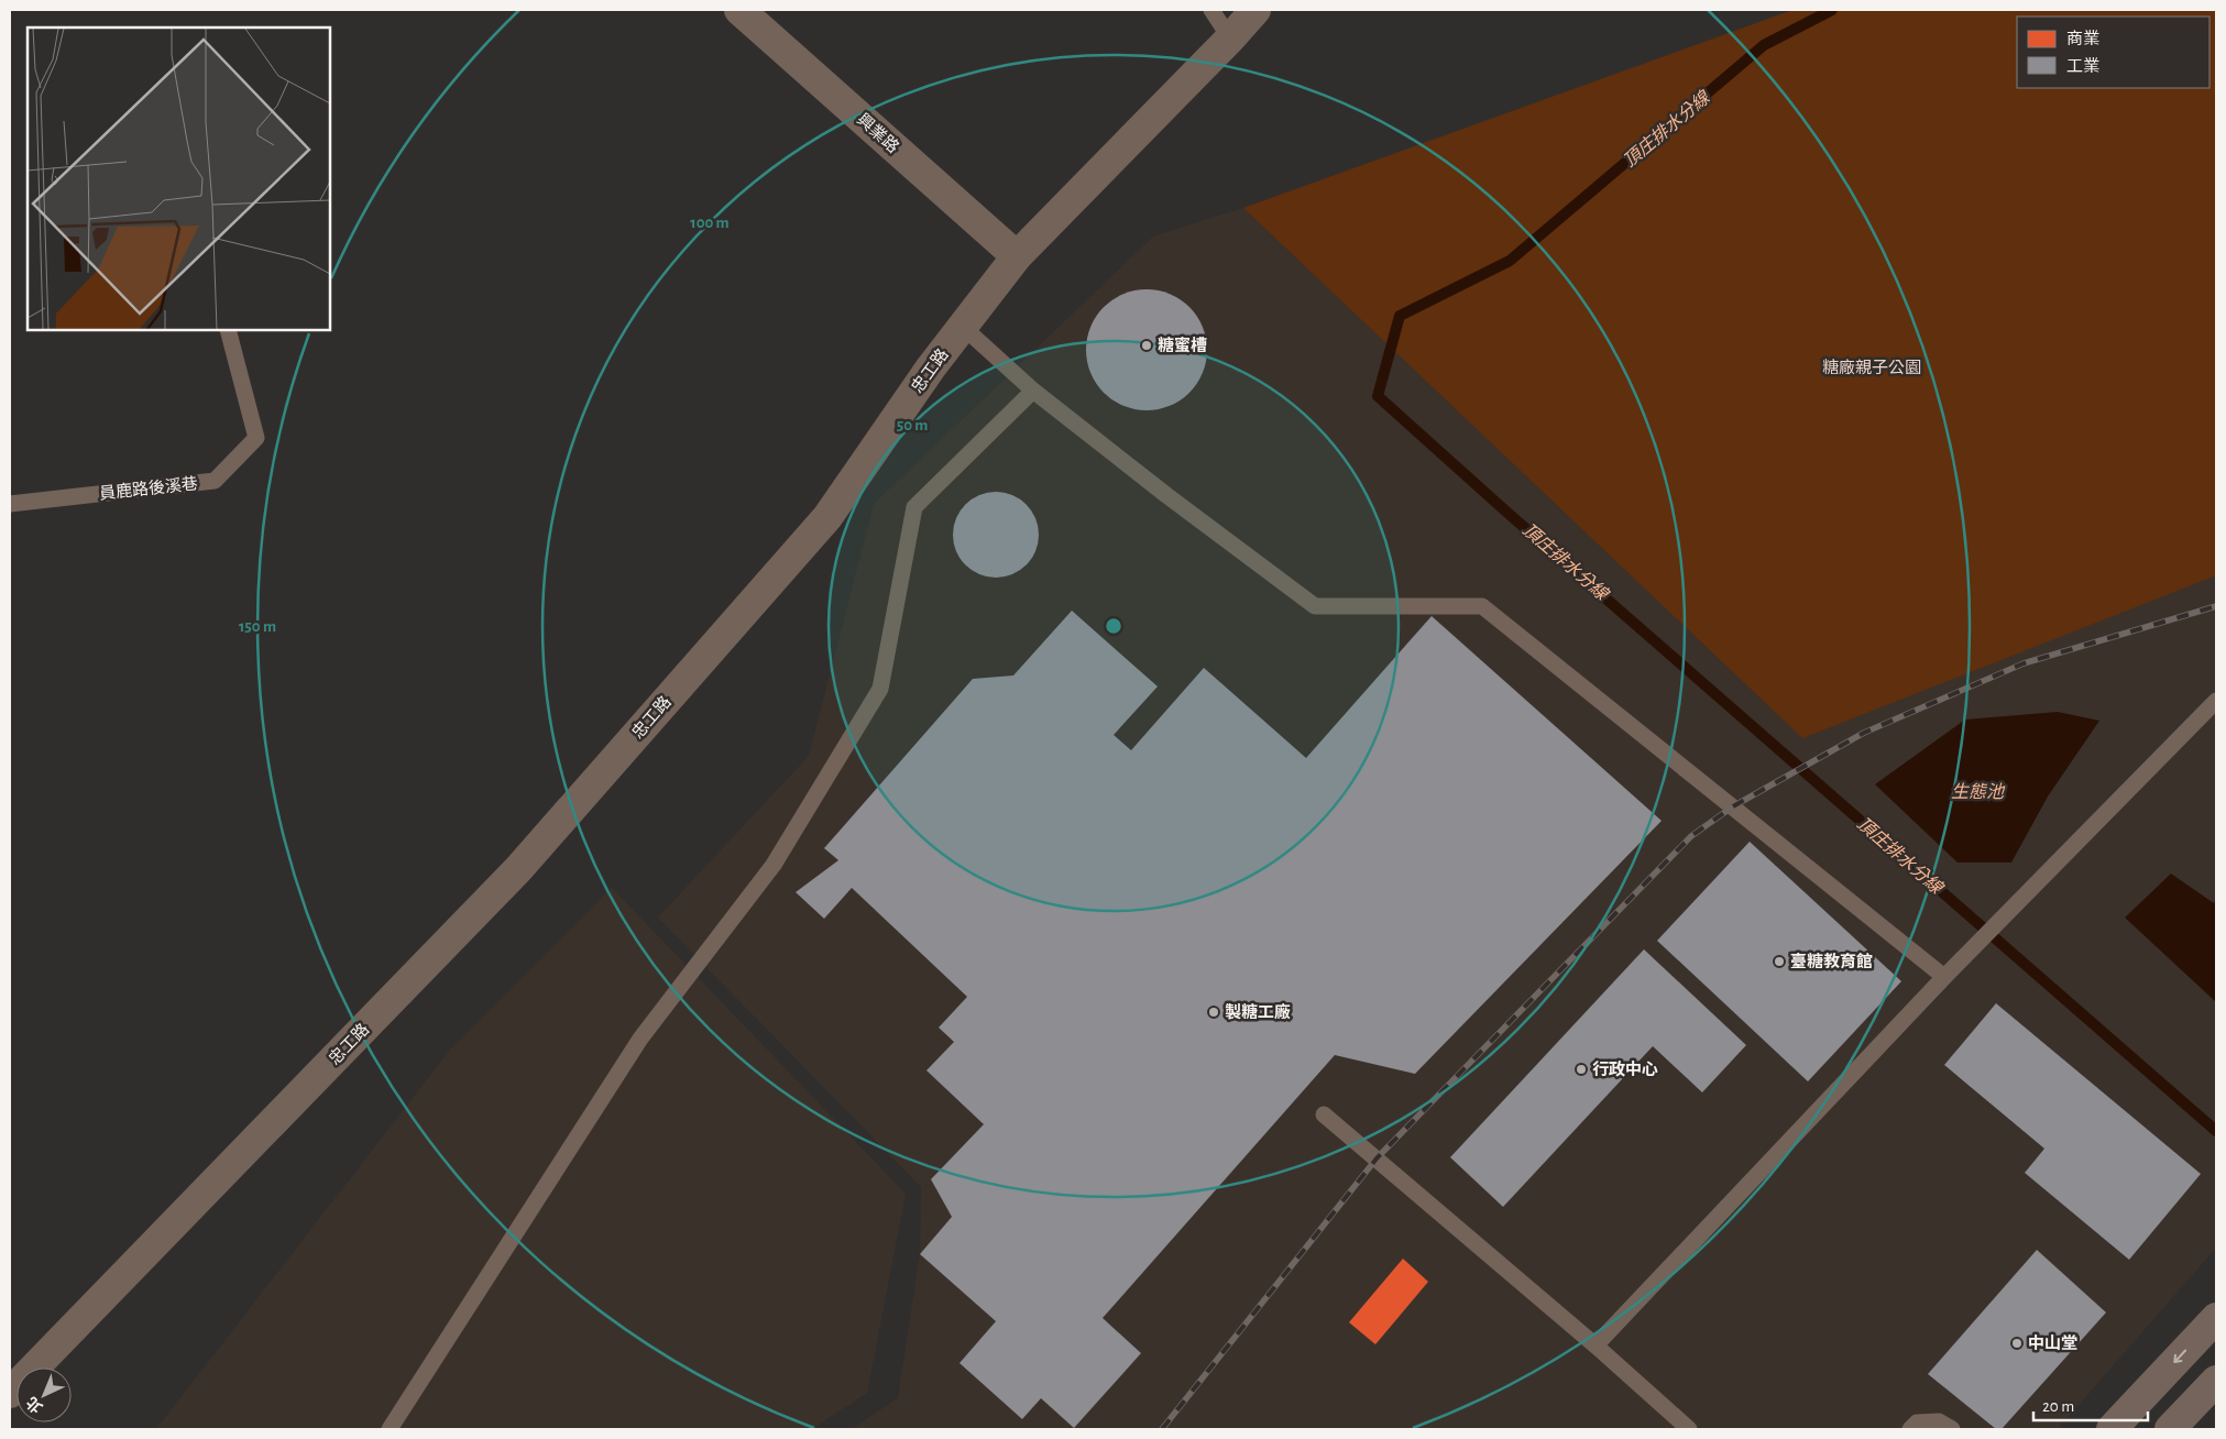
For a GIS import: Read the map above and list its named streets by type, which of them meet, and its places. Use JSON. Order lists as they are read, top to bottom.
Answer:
{
  "streets": {
    "street": ["興業路", "忠工路"],
    "lane": ["員鹿路後溪巷"]
  },
  "crossings": [
    ["興業路", "忠工路"]
  ],
  "water": ["頂庄排水分線", "生態池"],
  "parks": ["糖廠親子公園"],
  "places": [
    "糖蜜槽",
    "臺糖教育館",
    "製糖工廠",
    "行政中心",
    "中山堂"
  ],
  "legend": ["商業", "工業"],
  "scale_bar": "20 m",
  "north": "bottom left",
  "rings": ["100 m", "50 m", "150 m"]
}
